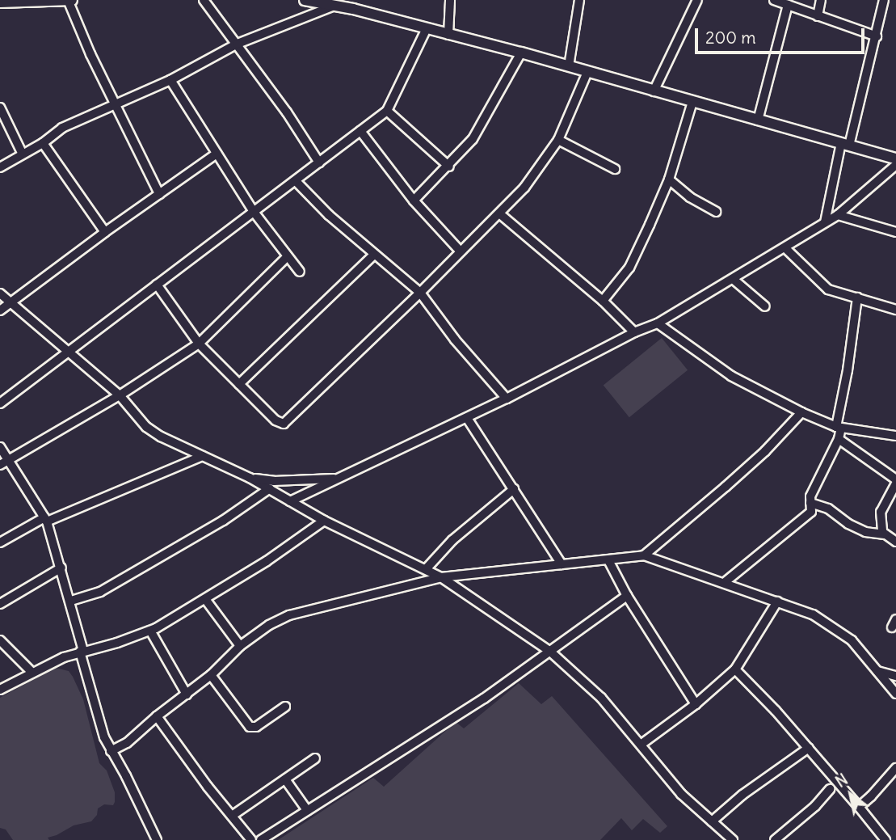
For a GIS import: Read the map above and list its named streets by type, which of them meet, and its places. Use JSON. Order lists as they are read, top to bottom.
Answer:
{
  "scale_bar": "200 m",
  "north": "top left"
}
